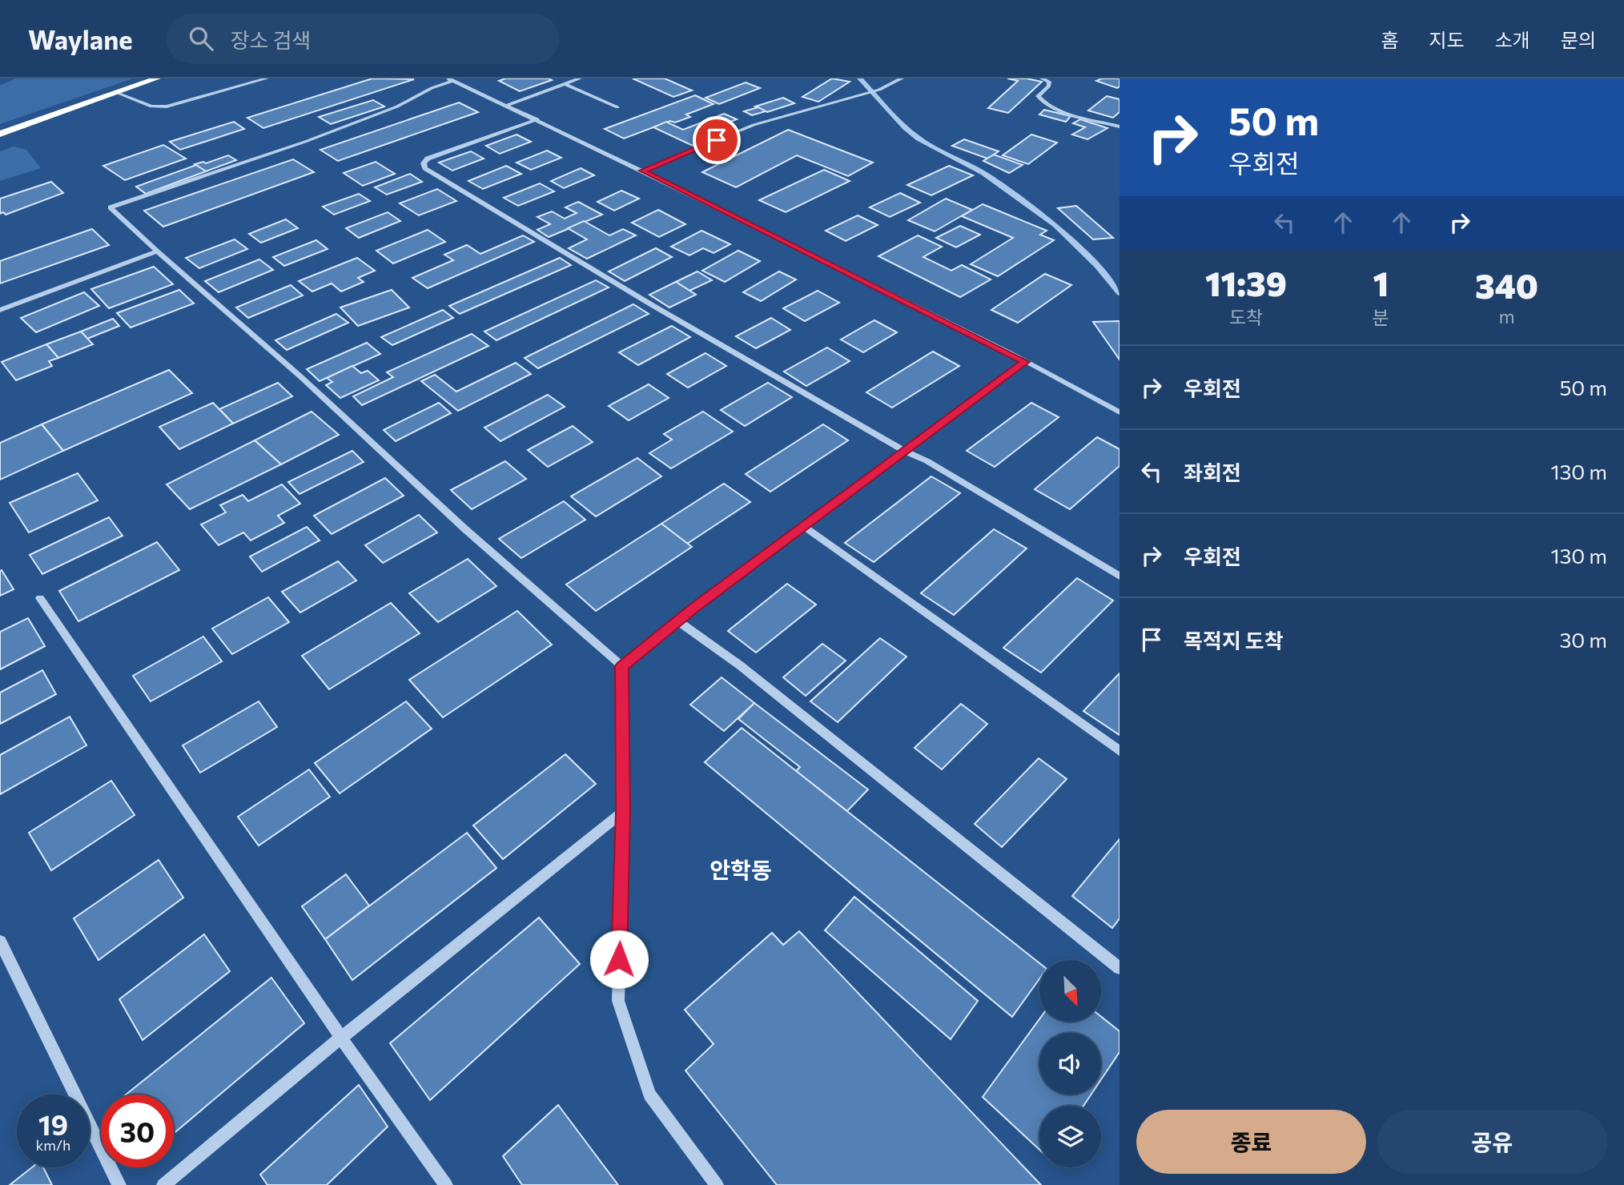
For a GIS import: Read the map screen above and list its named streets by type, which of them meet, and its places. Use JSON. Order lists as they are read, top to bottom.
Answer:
{
  "districts": ["안학동"],
  "north": "bottom right",
  "page": {
    "header": "Waylane",
    "search": "장소 검색",
    "nav": [
      "홈",
      "지도",
      "소개",
      "문의"
    ],
    "turn": ["50 m", "우회전"],
    "eta": [
      "11:39",
      "도착",
      "1",
      "분",
      "340",
      "m"
    ],
    "list": [
      {
        "name": "우회전",
        "value": "50 m"
      },
      {
        "name": "좌회전",
        "value": "130 m"
      },
      {
        "name": "우회전",
        "value": "130 m"
      },
      {
        "name": "목적지 도착",
        "value": "30 m"
      }
    ],
    "speed": "19 km/h",
    "limit": "30",
    "buttons": ["종료", "공유"]
  }
}
